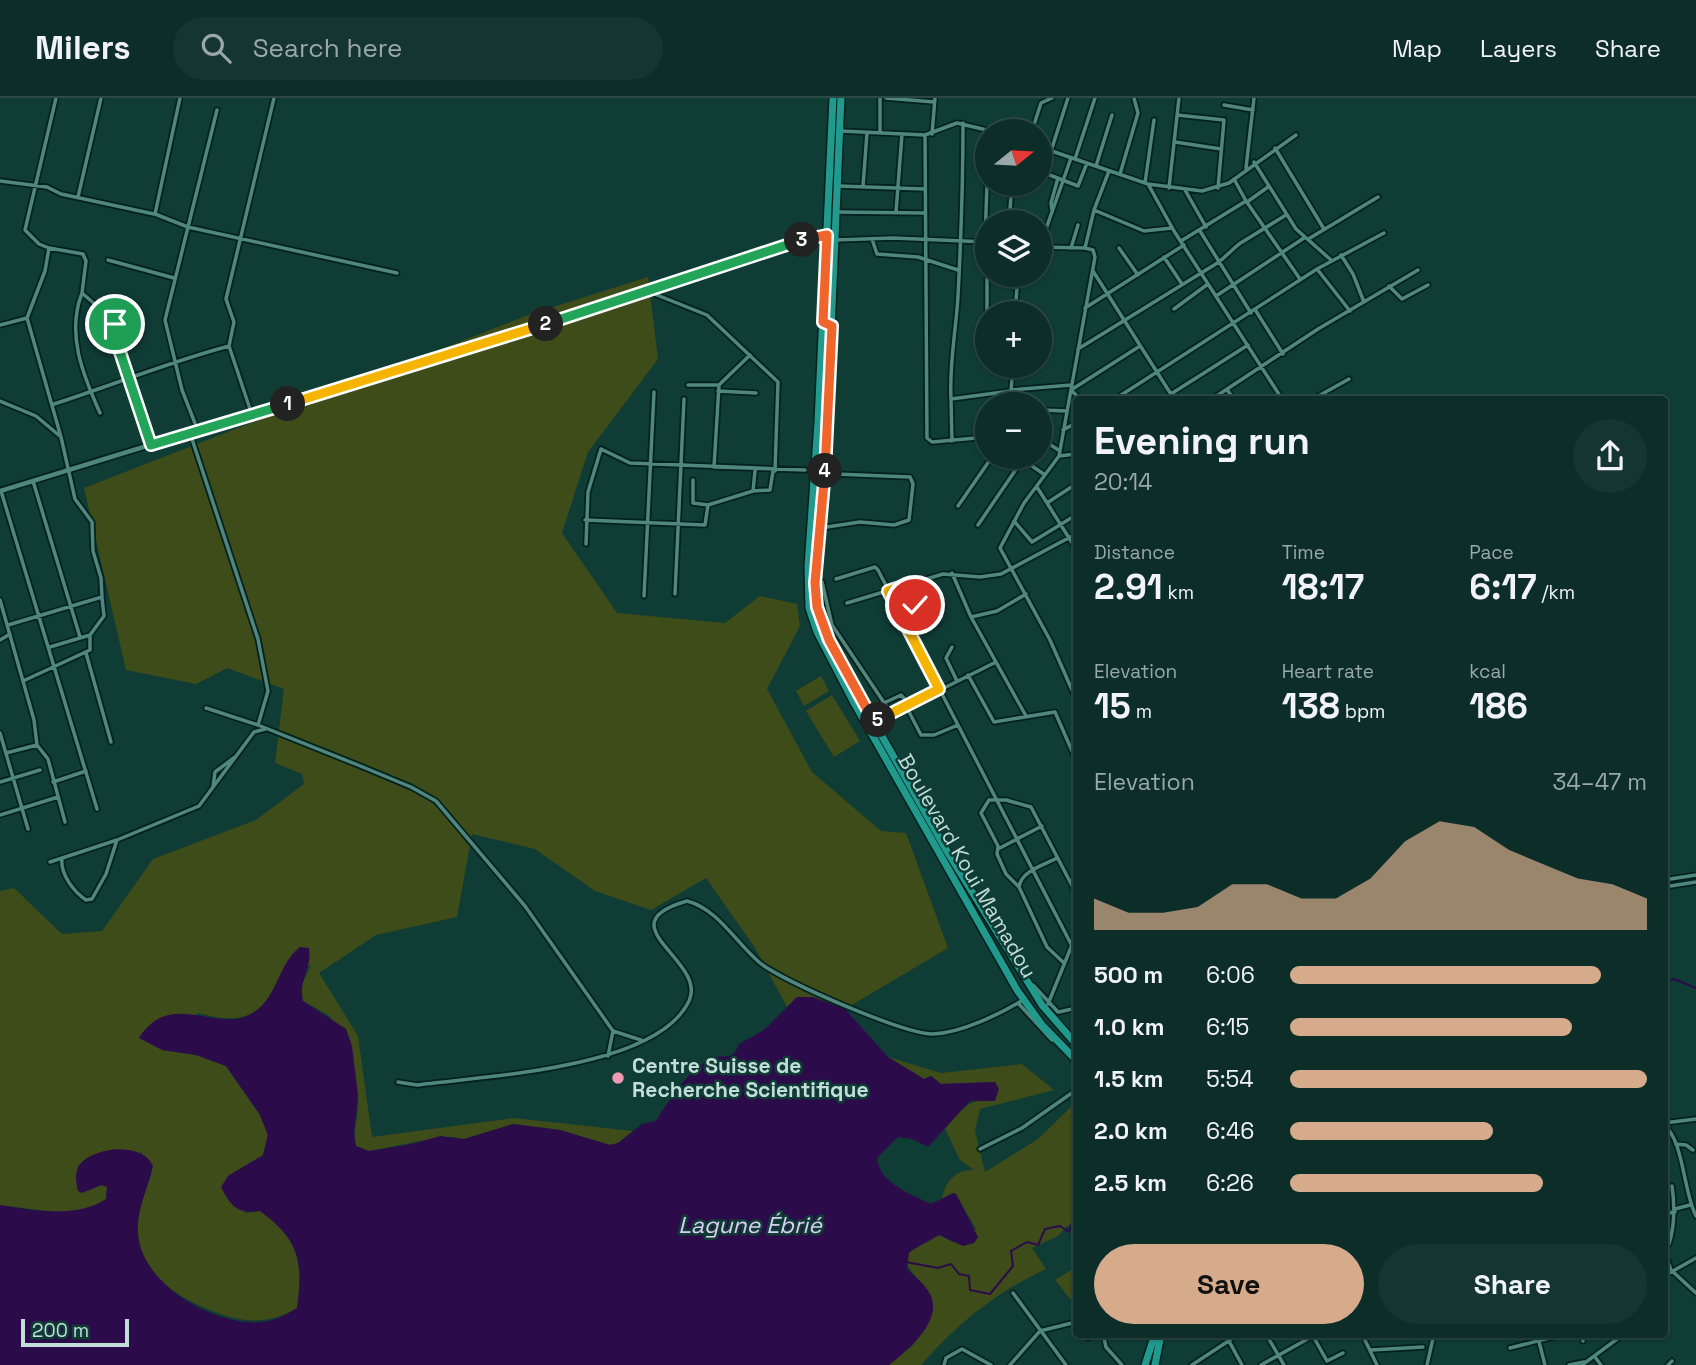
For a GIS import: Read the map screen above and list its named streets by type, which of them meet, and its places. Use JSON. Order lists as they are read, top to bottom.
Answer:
{
  "streets": {
    "main road": ["Boulevard Koui Mamadou"]
  },
  "water": ["Lagune Ébrié"],
  "places": ["Centre Suisse de Recherche Scientifique"],
  "scale_bar": "200 m",
  "north": "right",
  "page": {
    "header": "Milers",
    "search": "Search here",
    "nav": ["Map", "Layers", "Share"],
    "map_buttons": ["+", "−"],
    "pins": [
      "3",
      "2",
      "1",
      "4",
      "5"
    ],
    "heading": ["Evening run", "20:14"],
    "stats": [
      ["Distance", "2.91 km"],
      ["Time", "18:17"],
      ["Pace", "6:17 /km"],
      ["Elevation", "15 m"],
      ["Heart rate", "138 bpm"],
      ["kcal", "186"]
    ],
    "chart": ["Elevation", "34–47 m"],
    "list": [
      {
        "name": "500 m",
        "note": "6:06"
      },
      {
        "name": "1.0 km",
        "note": "6:15"
      },
      {
        "name": "1.5 km",
        "note": "5:54"
      },
      {
        "name": "2.0 km",
        "note": "6:46"
      },
      {
        "name": "2.5 km",
        "note": "6:26"
      }
    ],
    "buttons": ["Save", "Share"],
    "scale": "200 m"
  }
}
